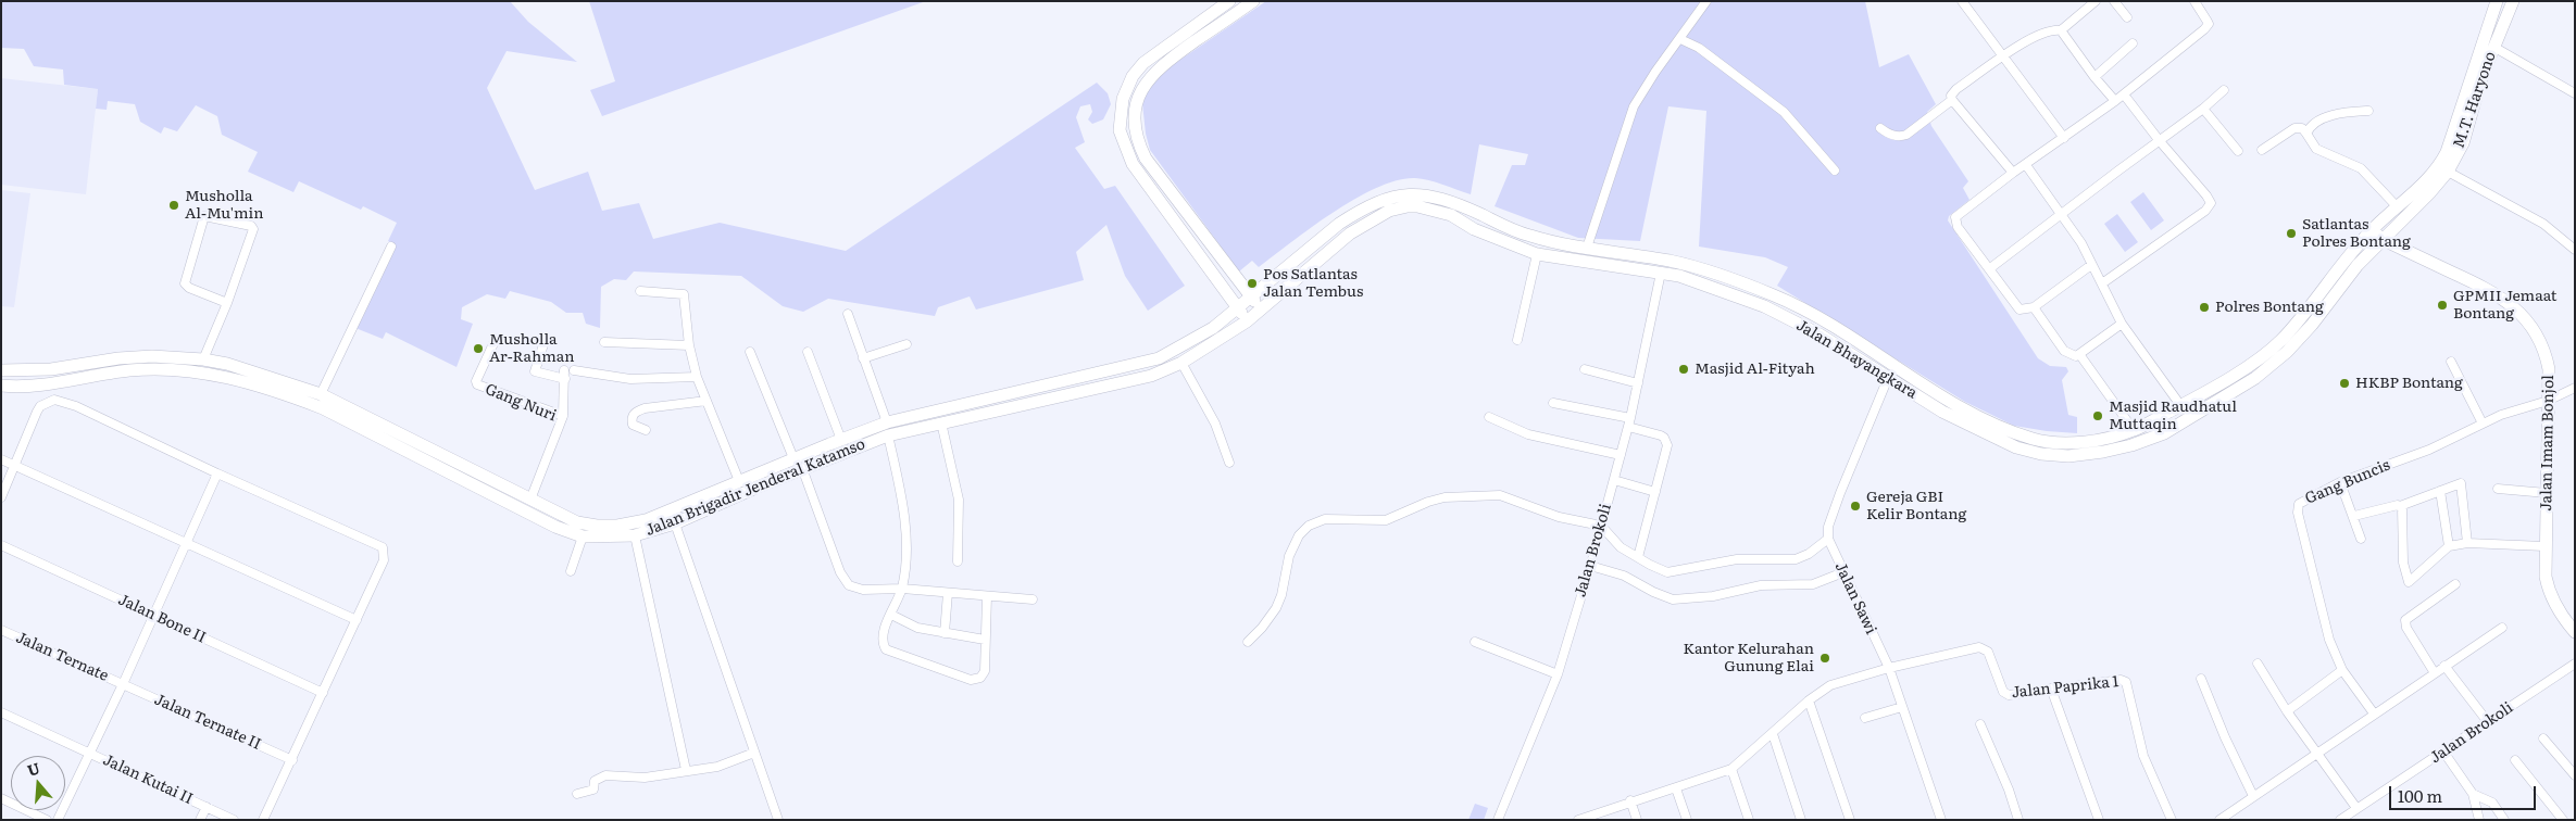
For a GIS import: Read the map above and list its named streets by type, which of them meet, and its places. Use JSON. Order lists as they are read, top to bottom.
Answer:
{
  "streets": {
    "main road": [
      "M.T. Haryono",
      "Jalan Bhayangkara",
      "Jalan Imam Bonjol",
      "Jalan Brigadir Jenderal Katamso"
    ],
    "street": [
      "Gang Nuri",
      "Gang Buncis",
      "Jalan Brokoli",
      "Jalan Sawi",
      "Jalan Bone II",
      "Jalan Ternate",
      "Jalan Paprika 1",
      "Jalan Ternate II",
      "Jalan Kutai II"
    ]
  },
  "crossings": [
    ["M.T. Haryono", "Jalan Bhayangkara"],
    ["M.T. Haryono", "Jalan Imam Bonjol"],
    ["Jalan Bhayangkara", "Jalan Imam Bonjol"],
    ["Jalan Bhayangkara", "Jalan Brigadir Jenderal Katamso"],
    ["Jalan Bhayangkara", "Jalan Brokoli"],
    ["Gang Nuri", "Jalan Brigadir Jenderal Katamso"],
    ["Jalan Imam Bonjol", "Gang Buncis"],
    ["Jalan Sawi", "Jalan Paprika 1"],
    ["Jalan Ternate", "Jalan Ternate II"]
  ],
  "places": [
    "Musholla Al-Mu'min",
    "Satlantas Polres Bontang",
    "Pos Satlantas Jalan Tembus",
    "GPMII Jemaat Bontang",
    "Polres Bontang",
    "Musholla Ar-Rahman",
    "Masjid Al-Fityah",
    "HKBP Bontang",
    "Masjid Raudhatul Muttaqin",
    "Gereja GBI Kelir Bontang",
    "Kantor Kelurahan Gunung Elai"
  ],
  "scale_bar": "100 m",
  "north": "top"
}
